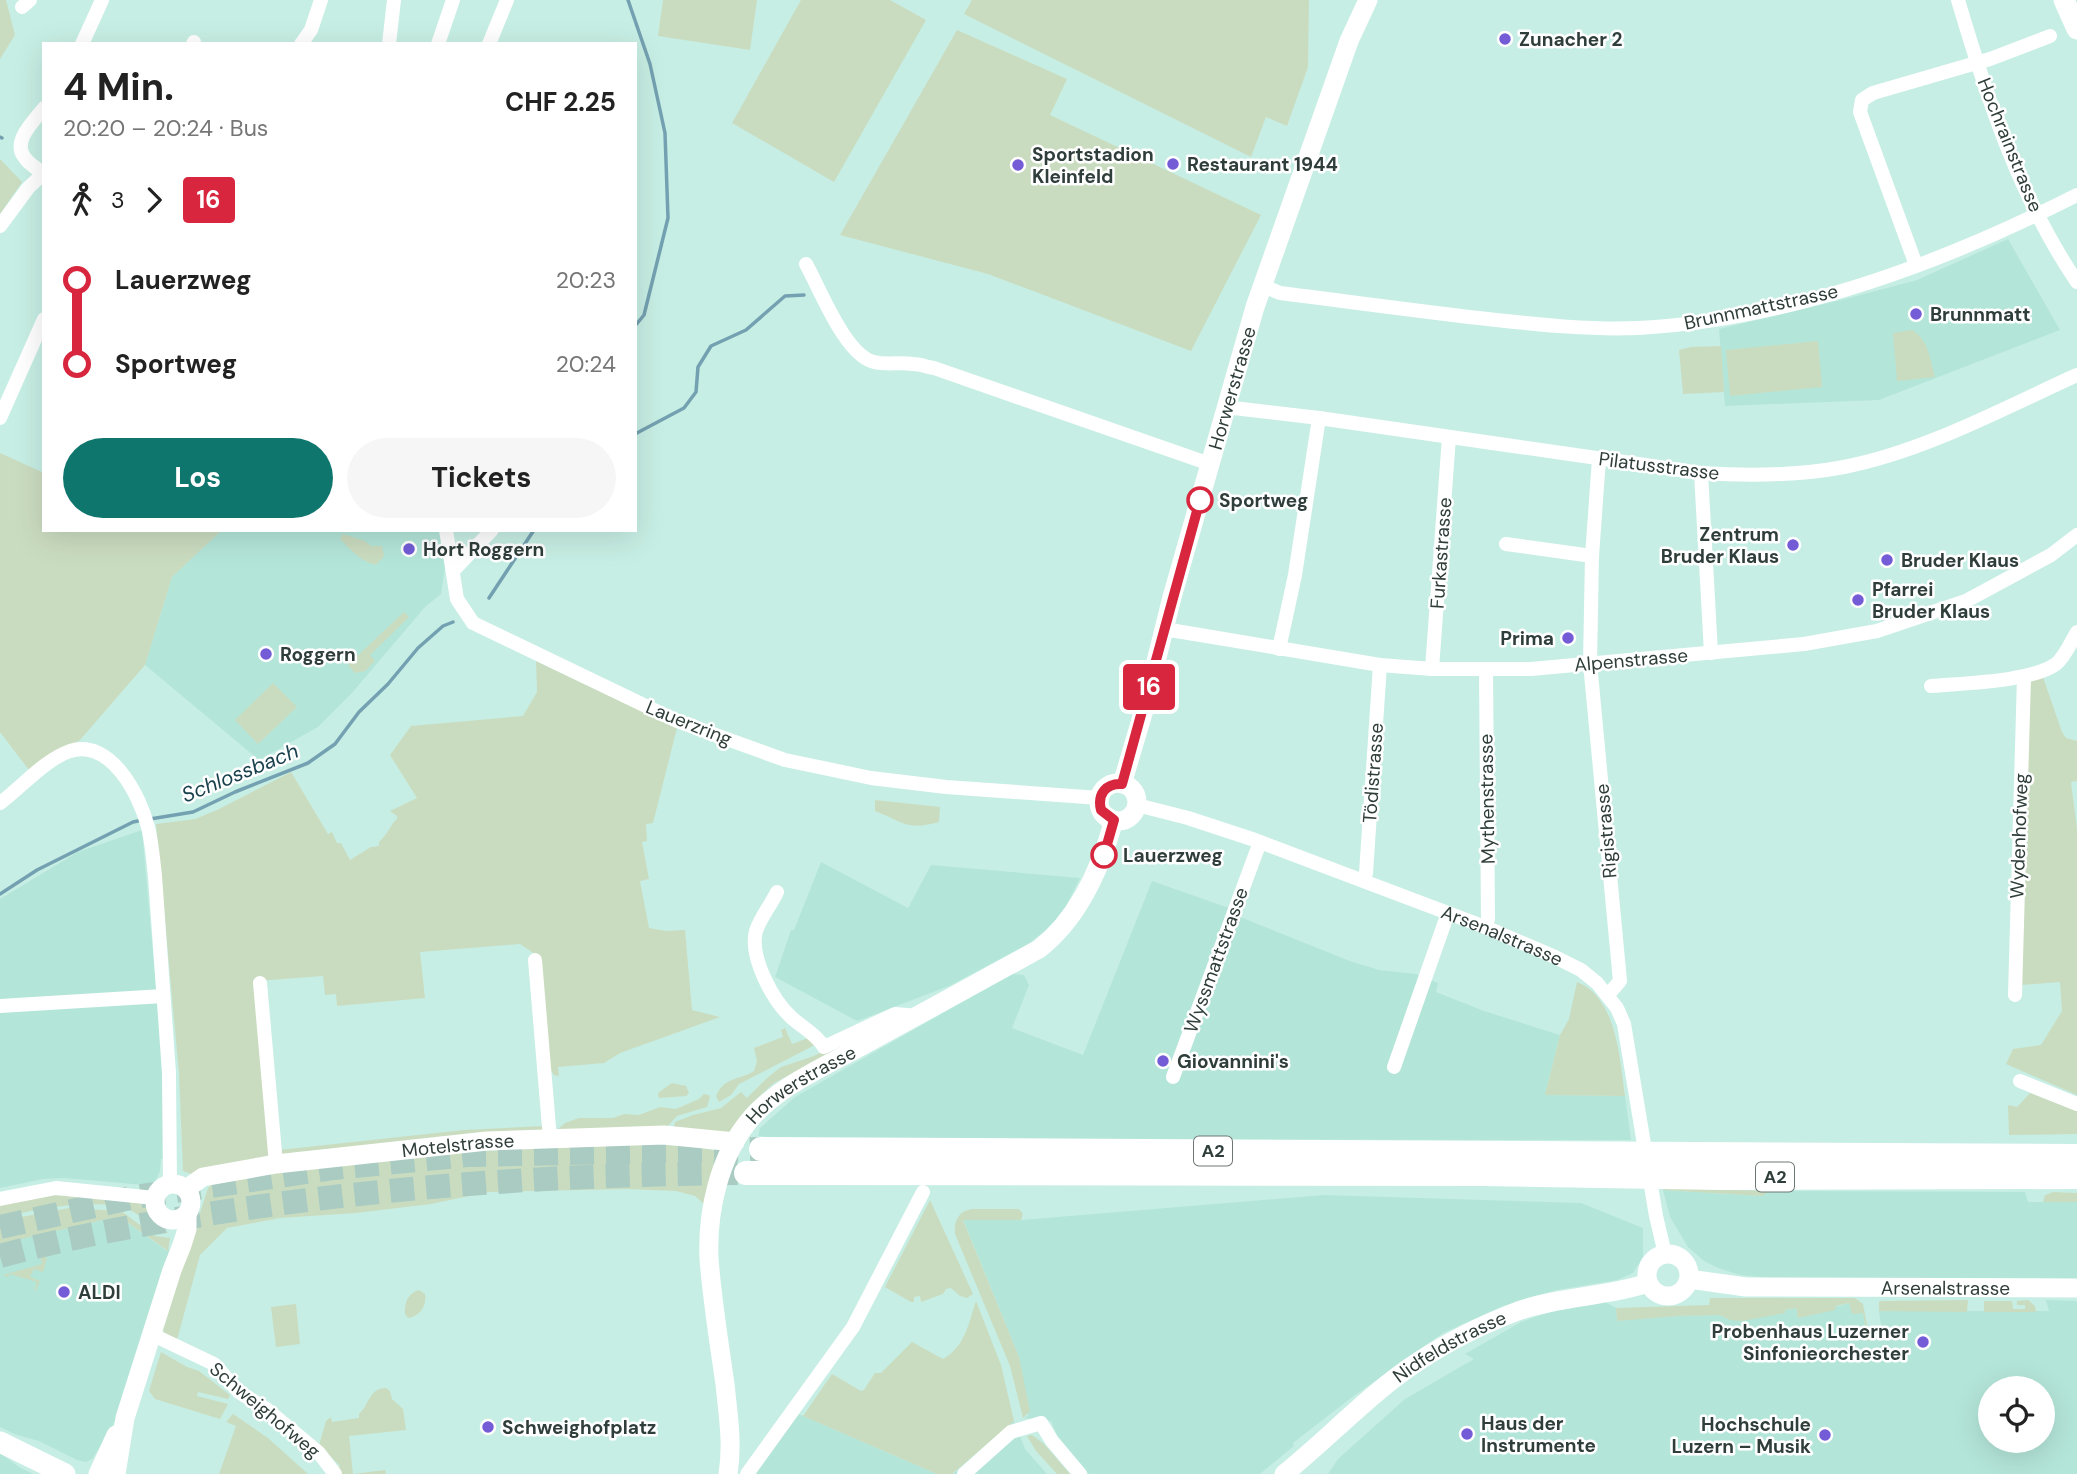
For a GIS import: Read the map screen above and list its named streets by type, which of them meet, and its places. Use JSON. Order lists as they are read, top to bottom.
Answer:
{
  "streets": {
    "highway": ["A2"],
    "street": [
      "Hochrainstrasse",
      "Brunnmattstrasse",
      "Horwerstrasse",
      "Pilatusstrasse",
      "Furkastrasse",
      "Alpenstrasse",
      "Lauerzring",
      "Tödistrasse",
      "Mythenstrasse",
      "Rigistrasse",
      "Wydenhofweg",
      "Arsenalstrasse",
      "Wyssmattstrasse",
      "Motelstrasse",
      "Nidfeldstrasse",
      "Schweighofweg"
    ]
  },
  "crossings": [
    ["Hochrainstrasse", "Brunnmattstrasse"],
    ["Brunnmattstrasse", "Horwerstrasse"],
    ["Horwerstrasse", "Pilatusstrasse"],
    ["Horwerstrasse", "Alpenstrasse"],
    ["Horwerstrasse", "Lauerzring"],
    ["Horwerstrasse", "Arsenalstrasse"],
    ["Horwerstrasse", "Motelstrasse"],
    ["Pilatusstrasse", "Furkastrasse"],
    ["Pilatusstrasse", "Rigistrasse"],
    ["Furkastrasse", "Alpenstrasse"],
    ["Alpenstrasse", "Tödistrasse"],
    ["Alpenstrasse", "Mythenstrasse"],
    ["Alpenstrasse", "Rigistrasse"],
    ["Lauerzring", "Arsenalstrasse"],
    ["Tödistrasse", "Arsenalstrasse"],
    ["Mythenstrasse", "Arsenalstrasse"],
    ["Rigistrasse", "Arsenalstrasse"],
    ["Arsenalstrasse", "Wyssmattstrasse"],
    ["Arsenalstrasse", "Nidfeldstrasse"]
  ],
  "water": ["Schlossbach"],
  "places": [
    "Zunacher 2",
    "Restaurant 1944",
    "Sportstadion Kleinfeld",
    "Brunnmatt",
    "Sportweg",
    "Zentrum Bruder Klaus",
    "Hort Roggern",
    "Bruder Klaus",
    "Pfarrei Bruder Klaus",
    "Prima",
    "Roggern",
    "Lauerzweg",
    "Giovannini's",
    "ALDI",
    "Probenhaus Luzerner Sinfonieorchester",
    "Schweighofplatz",
    "Haus der Instrumente",
    "Hochschule Luzern – Musik"
  ],
  "lines": ["bus line 16"],
  "page": {
    "on_map": "16",
    "heading": ["4 Min.", "20:20 – 20:24 · Bus", "CHF 2.25"],
    "legs": ["3", "16"],
    "list": [
      {
        "name": "Lauerzweg",
        "value": "20:23"
      },
      {
        "name": "Sportweg",
        "value": "20:24"
      }
    ],
    "buttons": ["Los", "Tickets"]
  }
}
